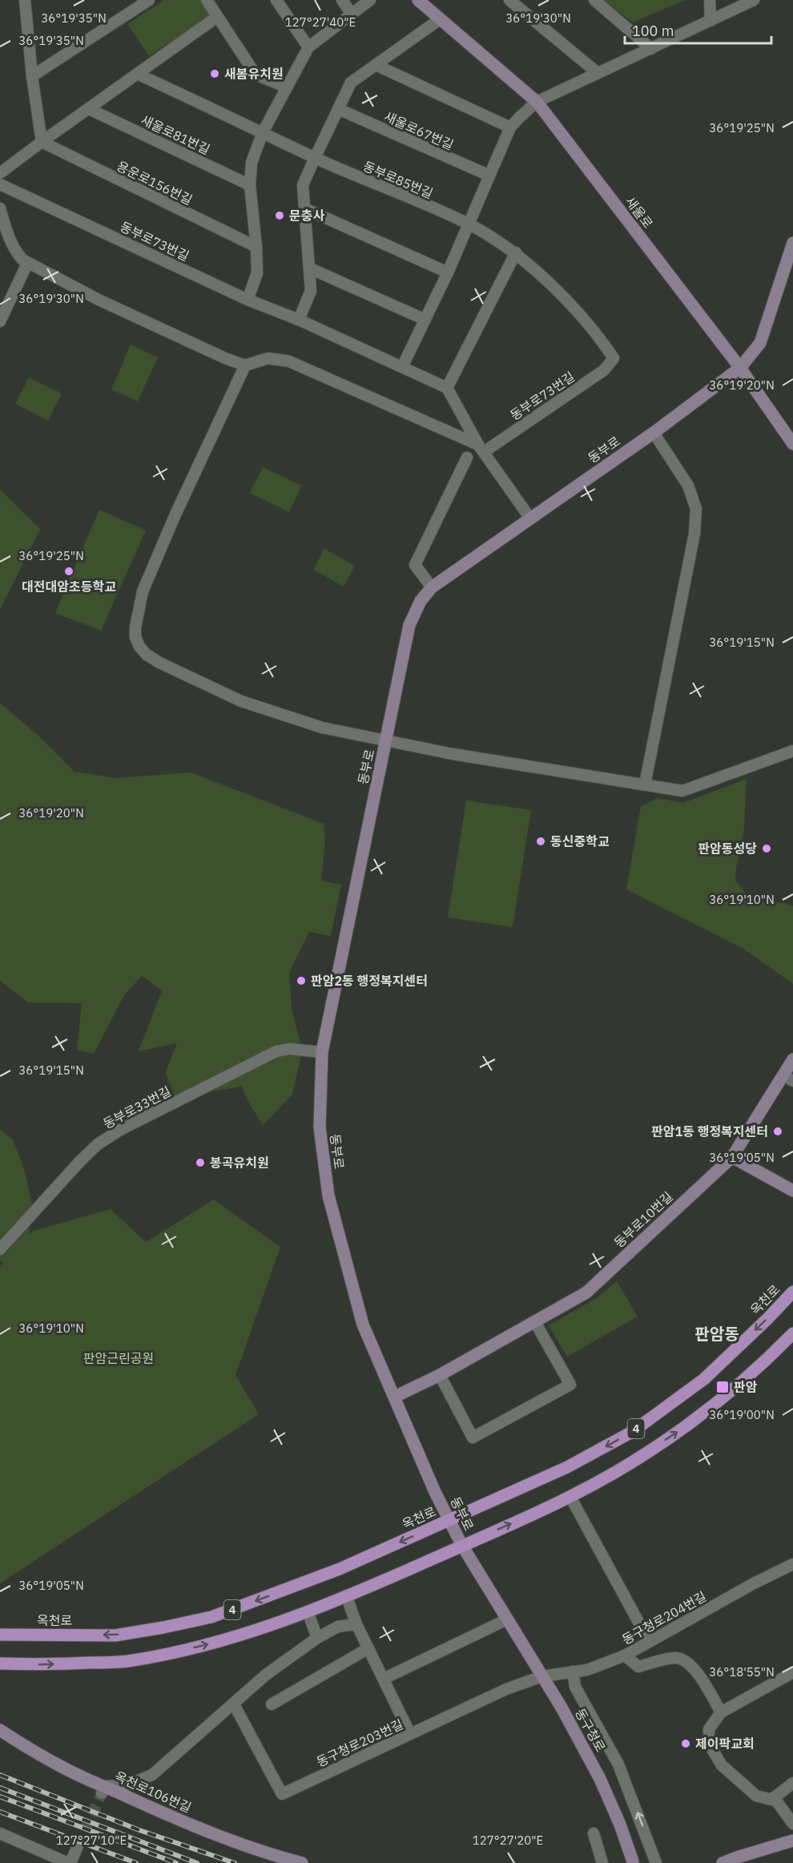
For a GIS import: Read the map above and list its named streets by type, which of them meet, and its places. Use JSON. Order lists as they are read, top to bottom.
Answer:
{
  "streets": {
    "main road": [
      "새울로",
      "동부로",
      "동부로10번길",
      "옥천로",
      "4",
      "동구청로",
      "옥천로106번길"
    ],
    "street": [
      "새울로67번길",
      "새울로81번길",
      "동부로85번길",
      "용운로156번길",
      "동부로73번길",
      "동부로33번길",
      "동구청로204번길",
      "동구청로203번길"
    ]
  },
  "crossings": [
    ["동부로85번길", "동부로73번길"],
    ["새울로", "동부로"],
    ["동부로", "동부로33번길"],
    ["동부로", "동부로10번길"],
    ["동부로", "옥천로"],
    ["동부로", "4"],
    ["동부로", "동구청로"],
    ["4", "동구청로"],
    ["동구청로204번길", "동구청로"],
    ["동구청로204번길", "동구청로203번길"],
    ["동구청로", "동구청로203번길"]
  ],
  "districts": ["판암동"],
  "parks": ["판암근린공원"],
  "places": {
    "other": [
      "새봄유치원",
      "문충사",
      "대전대암초등학교",
      "동신중학교",
      "판암동성당",
      "판암2동 행정복지센터",
      "판암1동 행정복지센터",
      "봉곡유치원",
      "제이팍교회"
    ],
    "transit": ["판암"]
  },
  "scale_bar": "100 m",
  "coordinates": [
    "36°19'30\"N",
    "36°19'35\"N",
    "127°27'40\"E",
    "36°19'25\"N",
    "36°19'20\"N",
    "36°19'15\"N",
    "36°19'10\"N",
    "36°19'05\"N",
    "36°19'00\"N",
    "36°18'55\"N",
    "127°27'10\"E",
    "127°27'20\"E"
  ]
}
